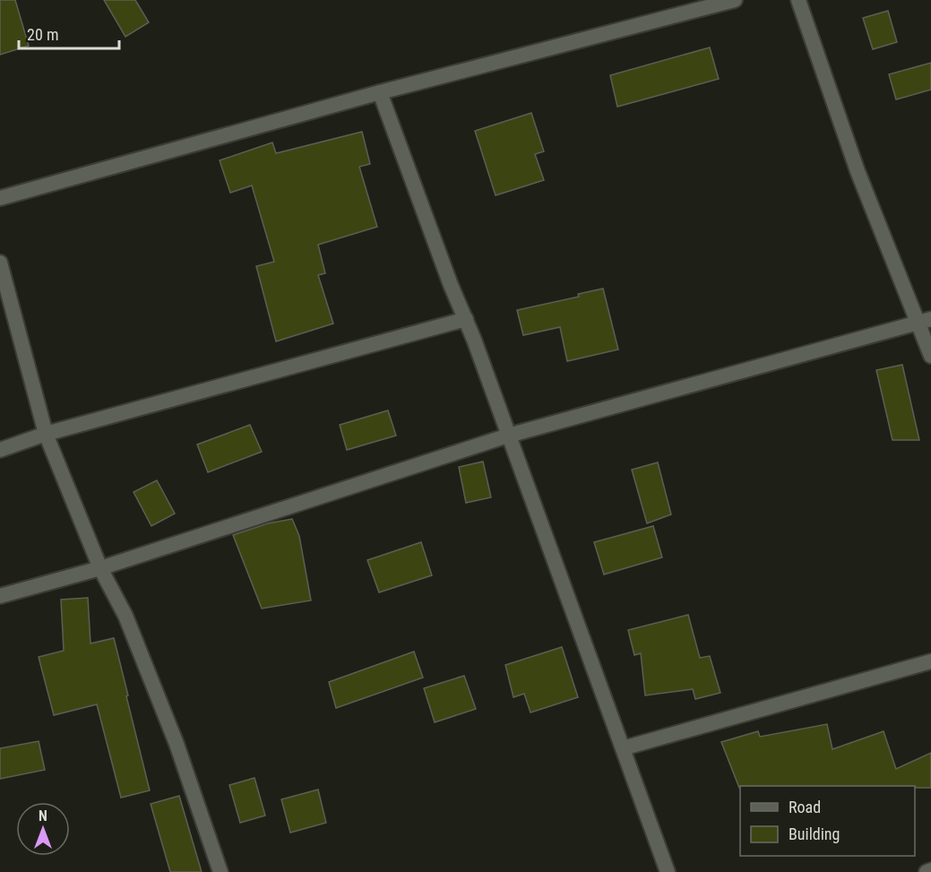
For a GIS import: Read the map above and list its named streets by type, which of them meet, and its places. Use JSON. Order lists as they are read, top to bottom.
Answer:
{
  "legend": ["Road", "Building"],
  "scale_bar": "20 m",
  "north": "top"
}
